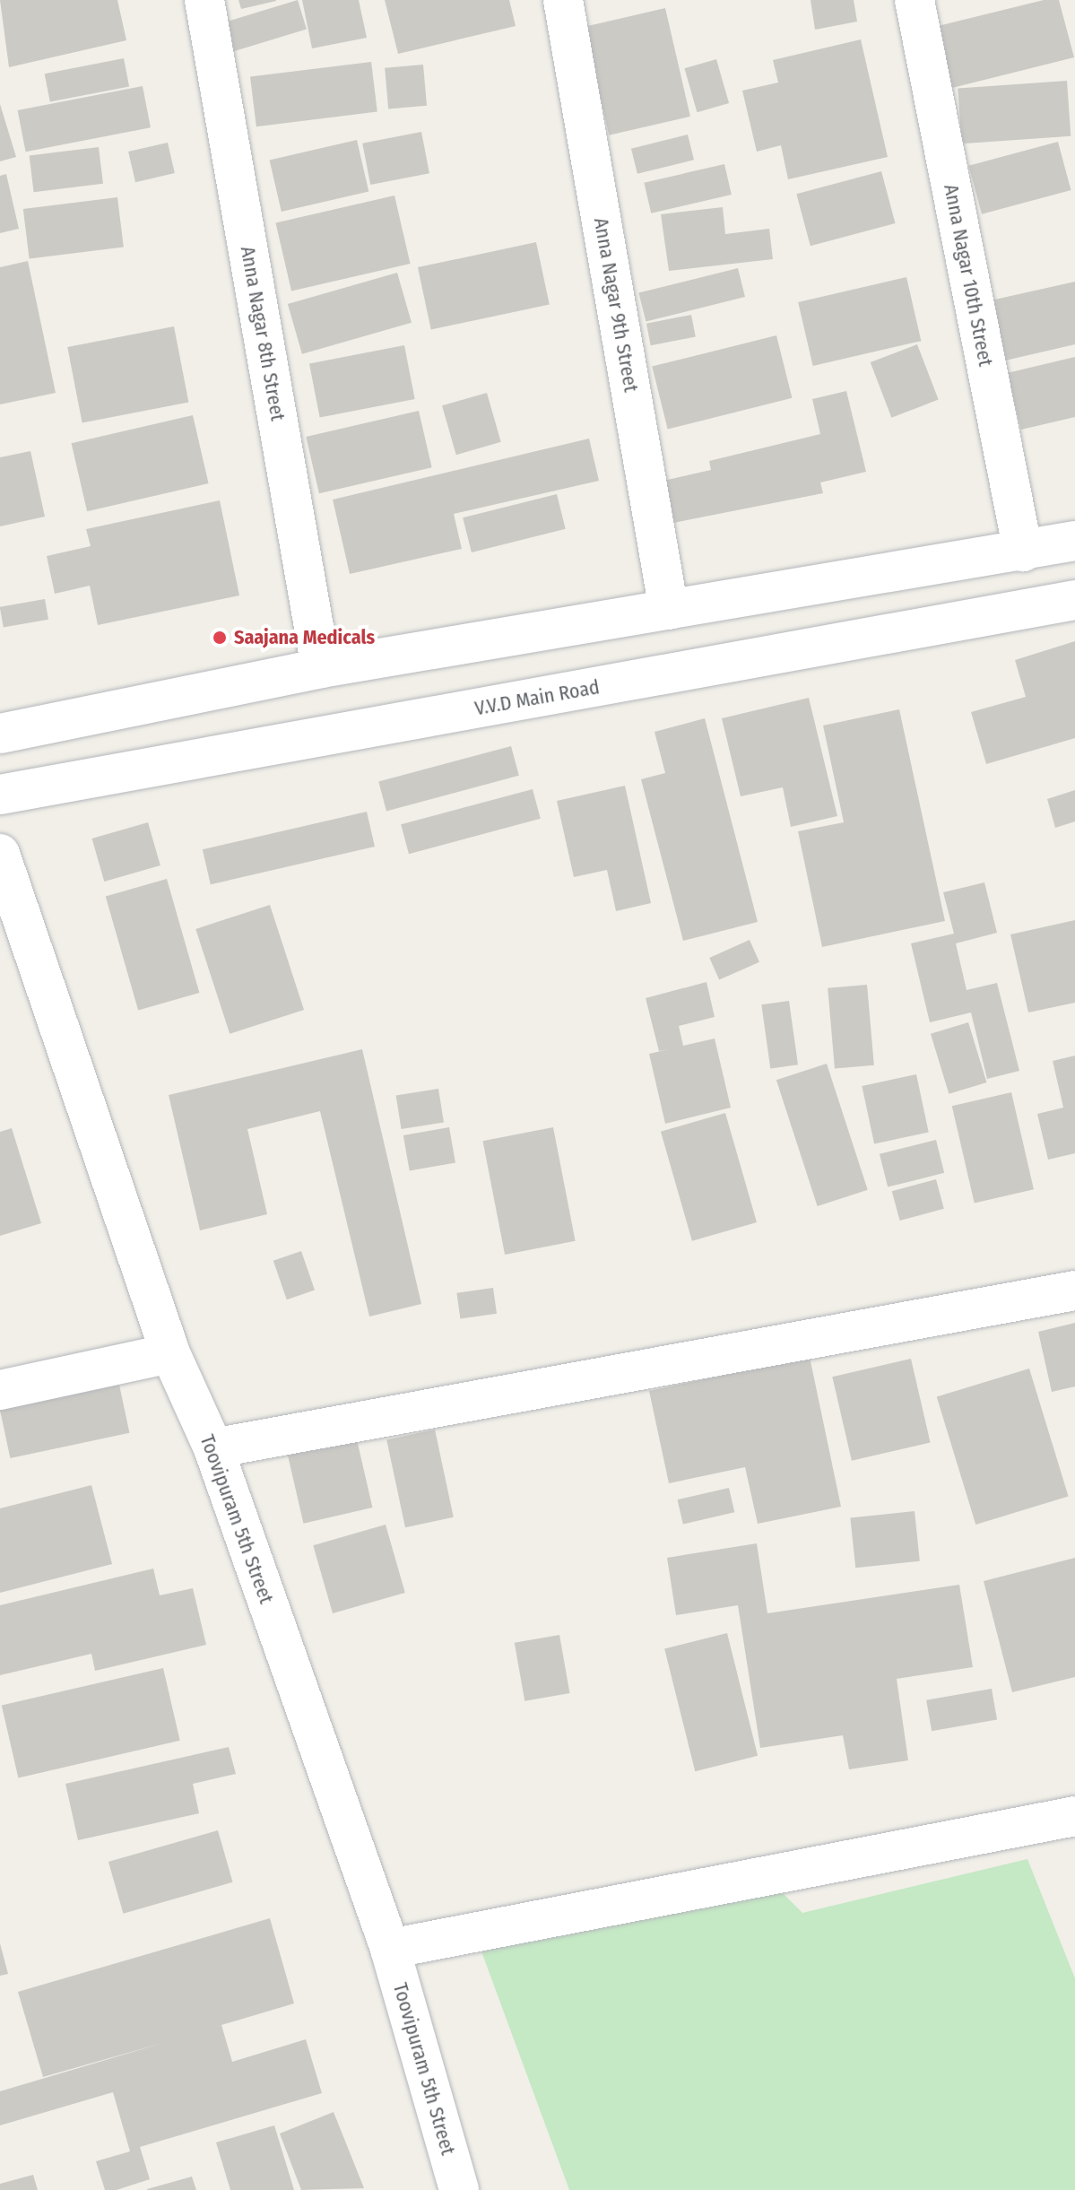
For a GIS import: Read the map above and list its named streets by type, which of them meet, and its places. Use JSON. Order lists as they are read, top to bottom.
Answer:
{
  "streets": {
    "street": [
      "Anna Nagar 10th Street",
      "Anna Nagar 9th Street",
      "Anna Nagar 8th Street",
      "V.V.D Main Road",
      "Toovipuram 5th Street"
    ]
  },
  "places": ["Saajana Medicals"]
}
